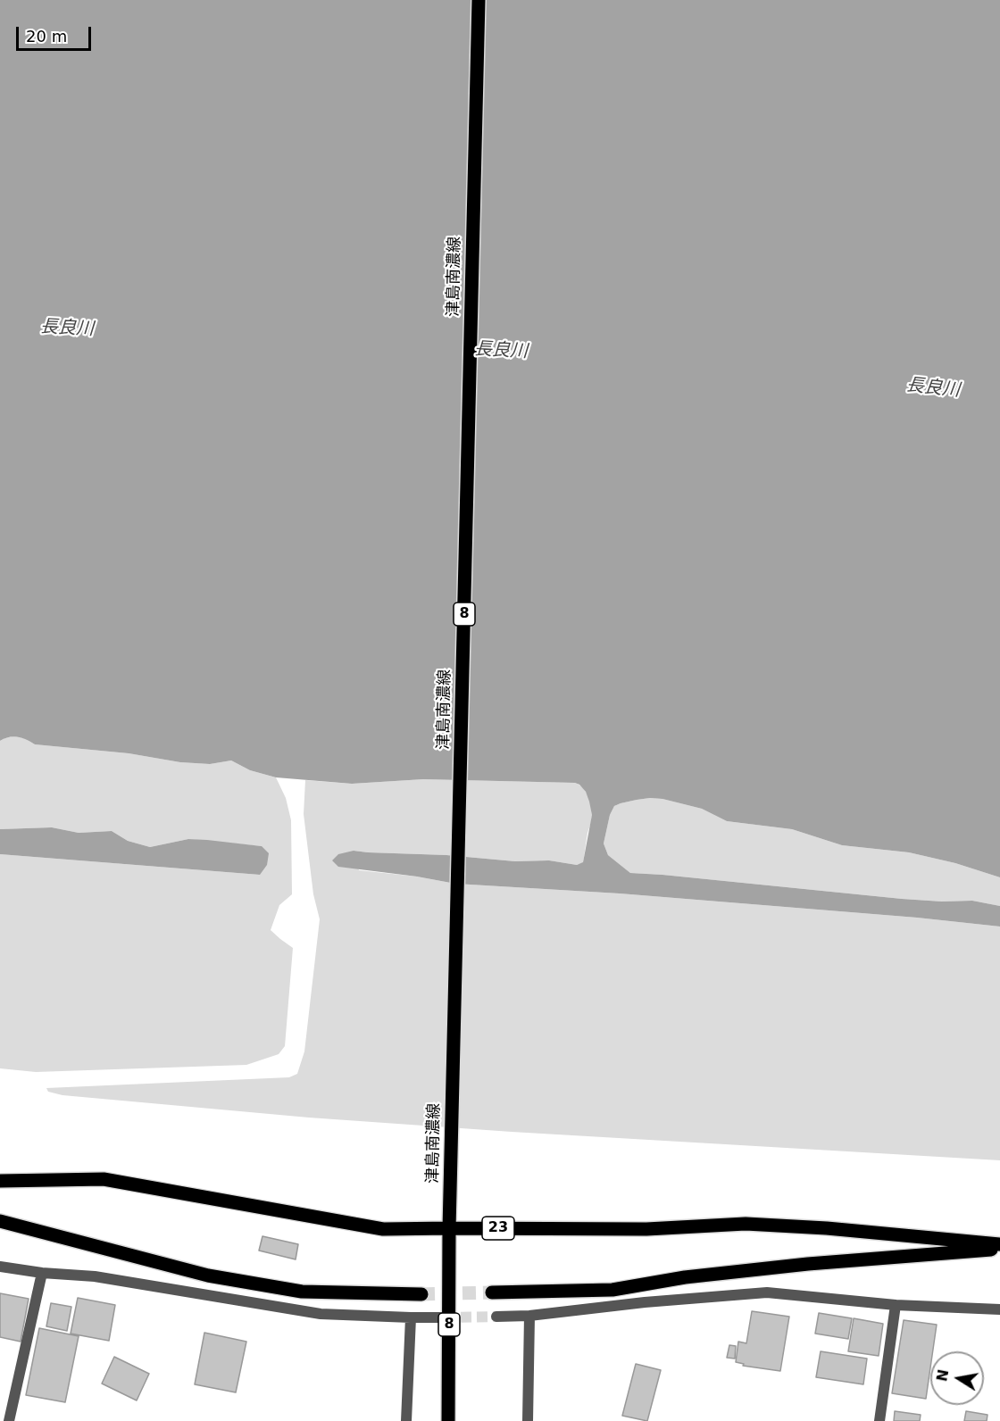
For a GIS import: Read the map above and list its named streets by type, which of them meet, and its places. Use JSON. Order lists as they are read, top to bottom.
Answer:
{
  "streets": {
    "main road": ["津島南濃線", "8", "23"]
  },
  "crossings": [
    ["津島南濃線", "23"]
  ],
  "water": ["長良川"],
  "scale_bar": "20 m",
  "north": "left"
}
